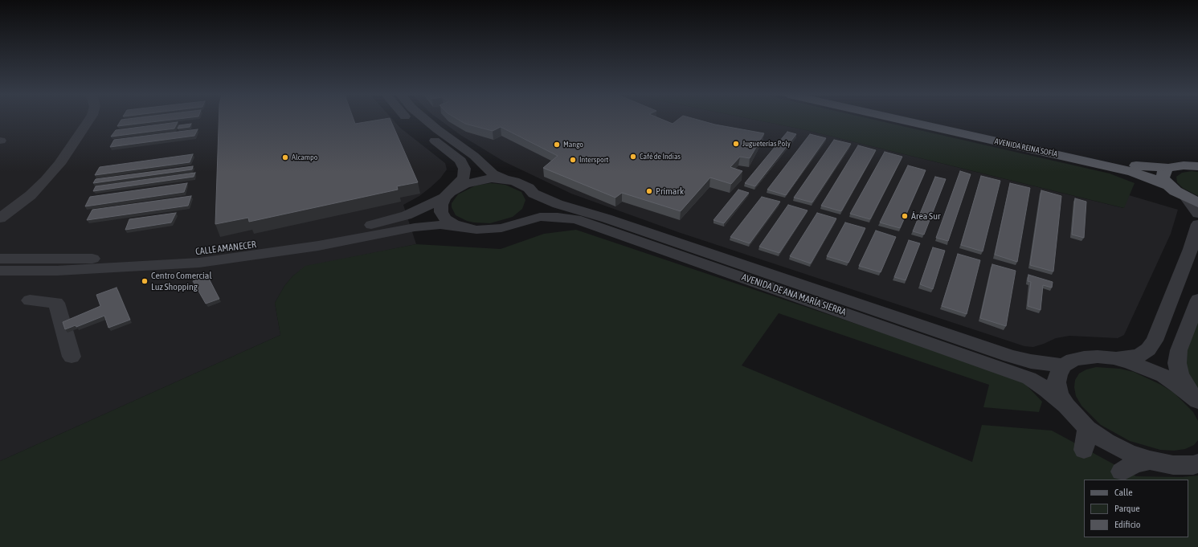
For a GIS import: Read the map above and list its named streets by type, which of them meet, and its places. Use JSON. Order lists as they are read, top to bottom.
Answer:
{
  "streets": {
    "main road": ["AVENIDA REINA SOFÍA"],
    "street": ["CALLE AMANECER", "AVENIDA DE ANA MARÍA SIERRA"]
  },
  "crossings": [
    ["CALLE AMANECER", "AVENIDA DE ANA MARÍA SIERRA"]
  ],
  "places": [
    "Jugueterías Poly",
    "Mango",
    "Café de Indias",
    "Alcampo",
    "Intersport",
    "Primark",
    "Área Sur",
    "Centro Comercial Luz Shopping"
  ],
  "legend": ["Calle", "Parque", "Edificio"]
}
